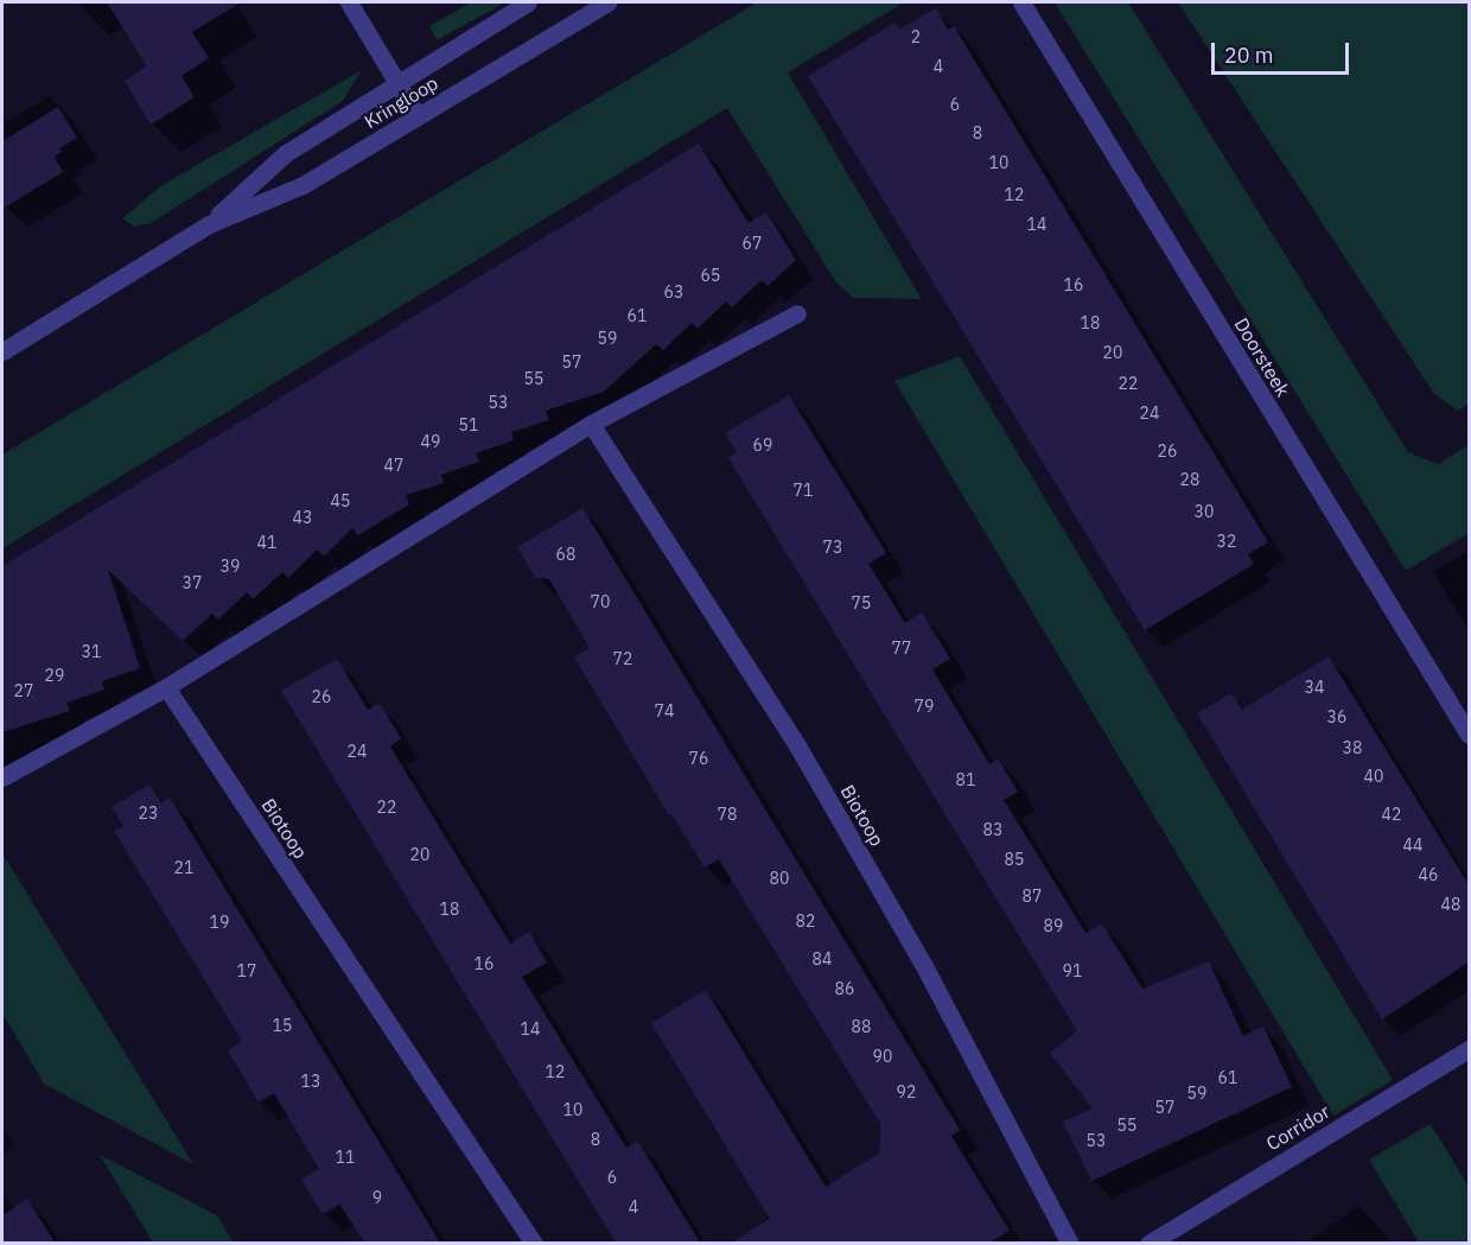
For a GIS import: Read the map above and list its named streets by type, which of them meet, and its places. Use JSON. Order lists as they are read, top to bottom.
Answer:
{
  "streets": {
    "street": [
      "Kringloop",
      "Doorsteek",
      "Biotoop",
      "Corridor"
    ]
  },
  "house_numbers": [
    "2",
    "4",
    "6",
    "8",
    "10",
    "12",
    "14",
    "67",
    "65",
    "16",
    "63",
    "61",
    "18",
    "59",
    "20",
    "57",
    "55",
    "22",
    "53",
    "24",
    "51",
    "49",
    "69",
    "26",
    "47",
    "28",
    "71",
    "45",
    "30",
    "43",
    "32",
    "41",
    "73",
    "68",
    "39",
    "37",
    "70",
    "75",
    "77",
    "31",
    "72",
    "29",
    "34",
    "27",
    "26",
    "79",
    "74",
    "36",
    "38",
    "24",
    "76",
    "40",
    "81",
    "22",
    "23",
    "78",
    "42",
    "83",
    "44",
    "20",
    "85",
    "21",
    "46",
    "80",
    "87",
    "48",
    "18",
    "82",
    "19",
    "89",
    "84",
    "16",
    "17",
    "91",
    "86",
    "15",
    "88",
    "14",
    "90",
    "12",
    "61",
    "13",
    "92",
    "59",
    "57",
    "10",
    "55",
    "8",
    "53",
    "11",
    "6",
    "9",
    "4"
  ],
  "scale_bar": "20 m"
}
